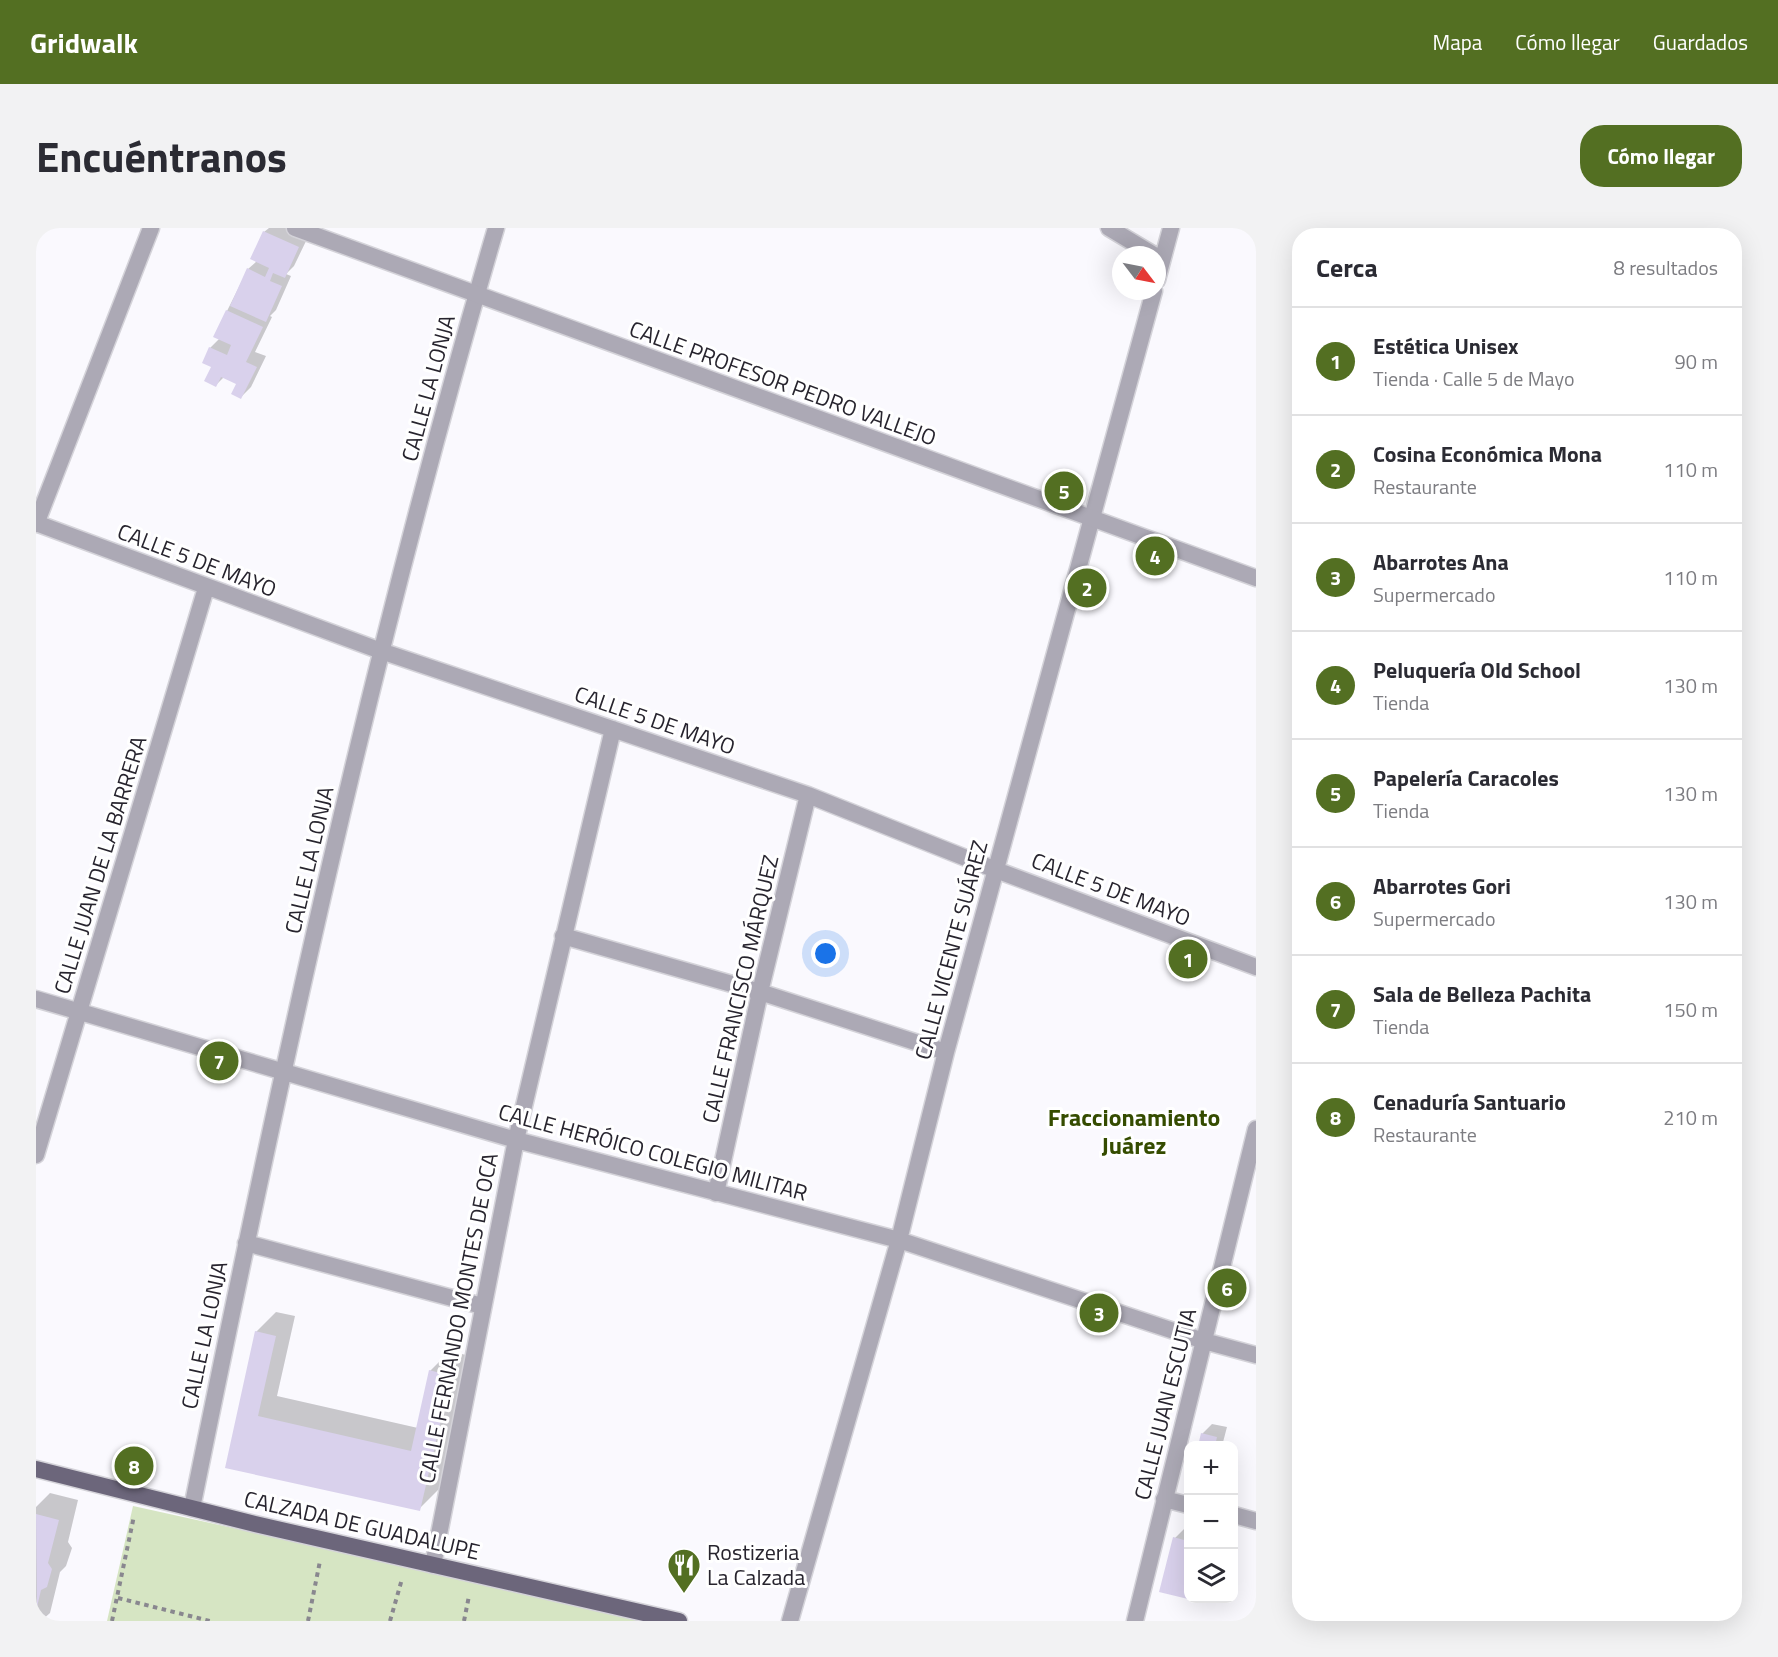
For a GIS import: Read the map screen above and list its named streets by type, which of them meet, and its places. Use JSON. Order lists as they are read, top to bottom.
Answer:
{
  "streets": {
    "main road": ["CALZADA DE GUADALUPE"],
    "street": [
      "CALLE PROFESOR PEDRO VALLEJO",
      "CALLE LA LONJA",
      "CALLE 5 DE MAYO",
      "CALLE JUAN DE LA BARRERA",
      "CALLE VICENTE SUÁREZ",
      "CALLE FRANCISCO MÁRQUEZ",
      "CALLE HERÓICO COLEGIO MILITAR",
      "CALLE FERNANDO MONTES DE OCA",
      "CALLE JUAN ESCUTIA"
    ]
  },
  "crossings": [
    ["CALLE PROFESOR PEDRO VALLEJO", "CALLE LA LONJA"],
    ["CALLE PROFESOR PEDRO VALLEJO", "CALLE VICENTE SUÁREZ"],
    ["CALLE LA LONJA", "CALLE 5 DE MAYO"],
    ["CALLE LA LONJA", "CALLE HERÓICO COLEGIO MILITAR"],
    ["CALLE LA LONJA", "CALZADA DE GUADALUPE"],
    ["CALLE 5 DE MAYO", "CALLE JUAN DE LA BARRERA"],
    ["CALLE 5 DE MAYO", "CALLE VICENTE SUÁREZ"],
    ["CALLE 5 DE MAYO", "CALLE FRANCISCO MÁRQUEZ"],
    ["CALLE 5 DE MAYO", "CALLE FERNANDO MONTES DE OCA"],
    ["CALLE JUAN DE LA BARRERA", "CALLE HERÓICO COLEGIO MILITAR"],
    ["CALLE VICENTE SUÁREZ", "CALLE HERÓICO COLEGIO MILITAR"],
    ["CALLE FRANCISCO MÁRQUEZ", "CALLE HERÓICO COLEGIO MILITAR"],
    ["CALLE HERÓICO COLEGIO MILITAR", "CALLE FERNANDO MONTES DE OCA"],
    ["CALLE HERÓICO COLEGIO MILITAR", "CALLE JUAN ESCUTIA"],
    ["CALLE FERNANDO MONTES DE OCA", "CALZADA DE GUADALUPE"]
  ],
  "districts": ["Fraccionamiento Juárez"],
  "places": {
    "restaurant": ["Rostizeria La Calzada"]
  },
  "north": "bottom right",
  "page": {
    "header": "Gridwalk",
    "nav": ["Mapa", "Cómo llegar", "Guardados"],
    "title": "Encuéntranos",
    "buttons": "Cómo llegar",
    "heading": ["Cerca", "8 resultados"],
    "list": [
      {
        "mark": "1",
        "name": "Estética Unisex",
        "note": "Tienda · Calle 5 de Mayo",
        "value": "90 m"
      },
      {
        "mark": "2",
        "name": "Cosina Económica Mona",
        "note": "Restaurante",
        "value": "110 m"
      },
      {
        "mark": "3",
        "name": "Abarrotes Ana",
        "note": "Supermercado",
        "value": "110 m"
      },
      {
        "mark": "4",
        "name": "Peluquería Old School",
        "note": "Tienda",
        "value": "130 m"
      },
      {
        "mark": "5",
        "name": "Papelería Caracoles",
        "note": "Tienda",
        "value": "130 m"
      },
      {
        "mark": "6",
        "name": "Abarrotes Gori",
        "note": "Supermercado",
        "value": "130 m"
      },
      {
        "mark": "7",
        "name": "Sala de Belleza Pachita",
        "note": "Tienda",
        "value": "150 m"
      },
      {
        "mark": "8",
        "name": "Cenaduría Santuario",
        "note": "Restaurante",
        "value": "210 m"
      }
    ],
    "pins": [
      "5",
      "4",
      "2",
      "1",
      "7",
      "6",
      "3",
      "8"
    ],
    "map_buttons": ["+", "−"]
  }
}
